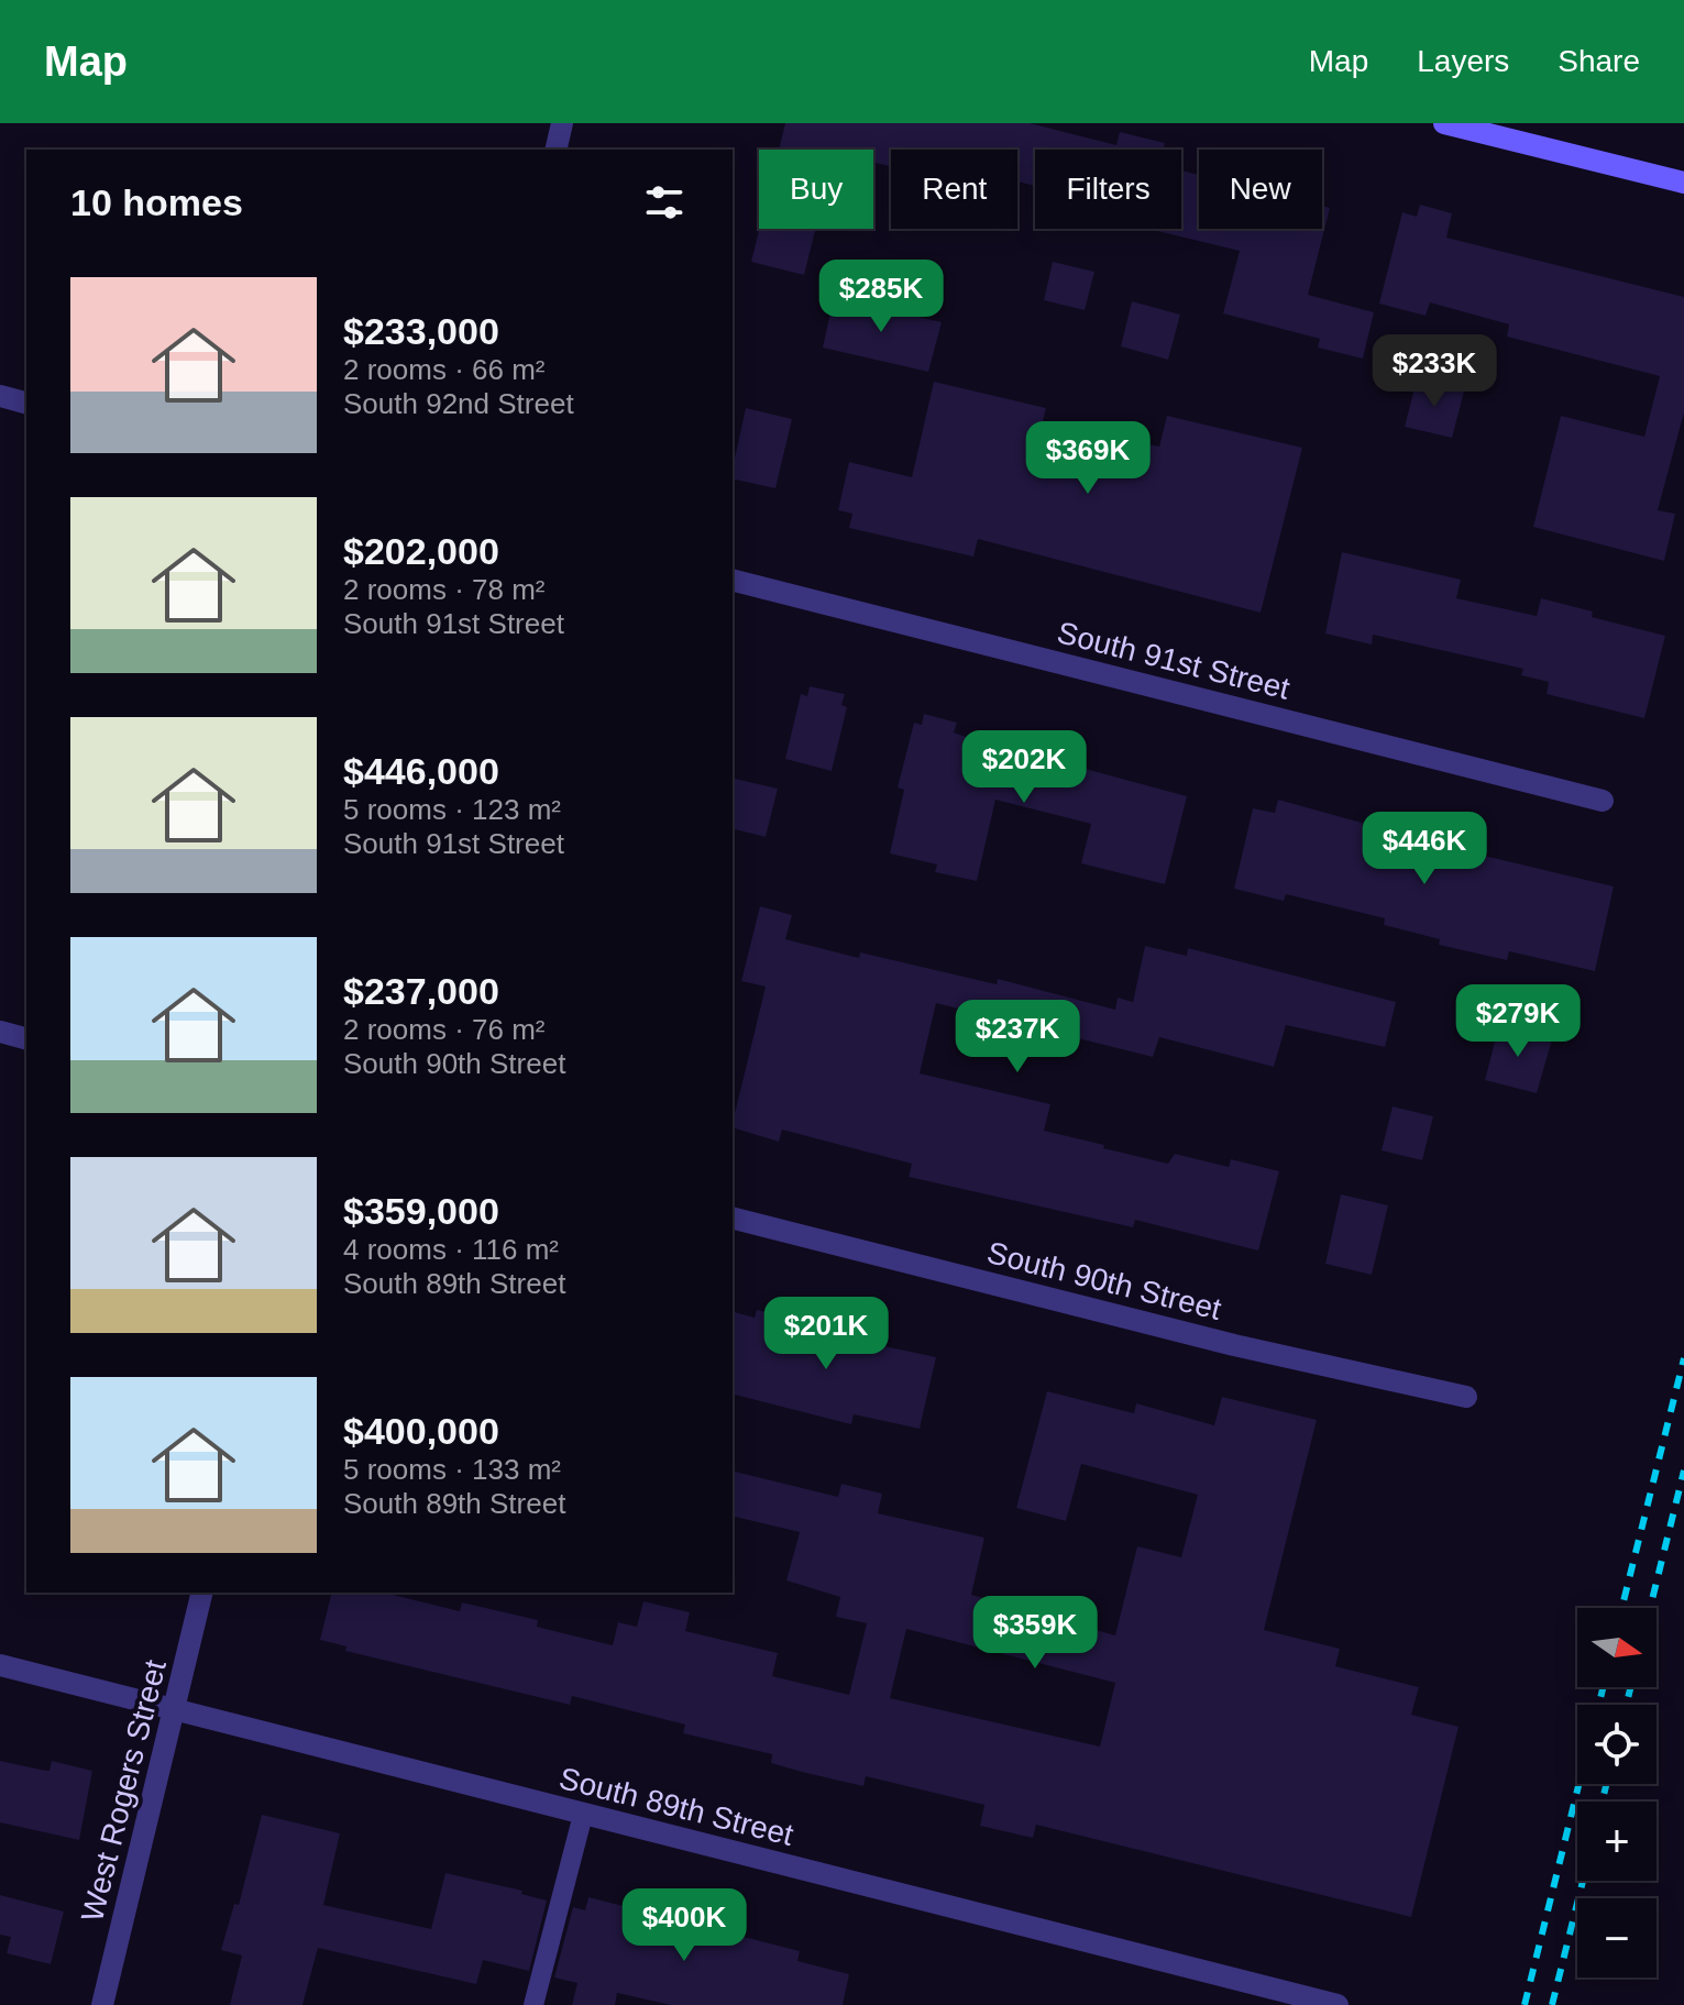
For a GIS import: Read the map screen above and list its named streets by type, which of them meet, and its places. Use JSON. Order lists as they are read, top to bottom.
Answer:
{
  "streets": {
    "street": [
      "South 91st Street",
      "South 90th Street",
      "West Rogers Street",
      "South 89th Street"
    ]
  },
  "crossings": [
    ["West Rogers Street", "South 89th Street"]
  ],
  "north": "right",
  "page": {
    "header": "Map",
    "nav": ["Map", "Layers", "Share"],
    "chip": [
      "Buy",
      "Rent",
      "Filters",
      "New"
    ],
    "heading": "10 homes",
    "list": [
      {
        "name": "$233,000",
        "note": "2 rooms · 66 m² · South 92nd Street"
      },
      {
        "name": "$202,000",
        "note": "2 rooms · 78 m² · South 91st Street"
      },
      {
        "name": "$446,000",
        "note": "5 rooms · 123 m² · South 91st Street"
      },
      {
        "name": "$237,000",
        "note": "2 rooms · 76 m² · South 90th Street"
      },
      {
        "name": "$359,000",
        "note": "4 rooms · 116 m² · South 89th Street"
      },
      {
        "name": "$400,000",
        "note": "5 rooms · 133 m² · South 89th Street"
      }
    ],
    "price": [
      "$285K",
      "$233K",
      "$369K",
      "$202K",
      "$446K",
      "$279K",
      "$237K",
      "$201K",
      "$359K",
      "$400K"
    ],
    "map_buttons": ["+", "−"]
  }
}
